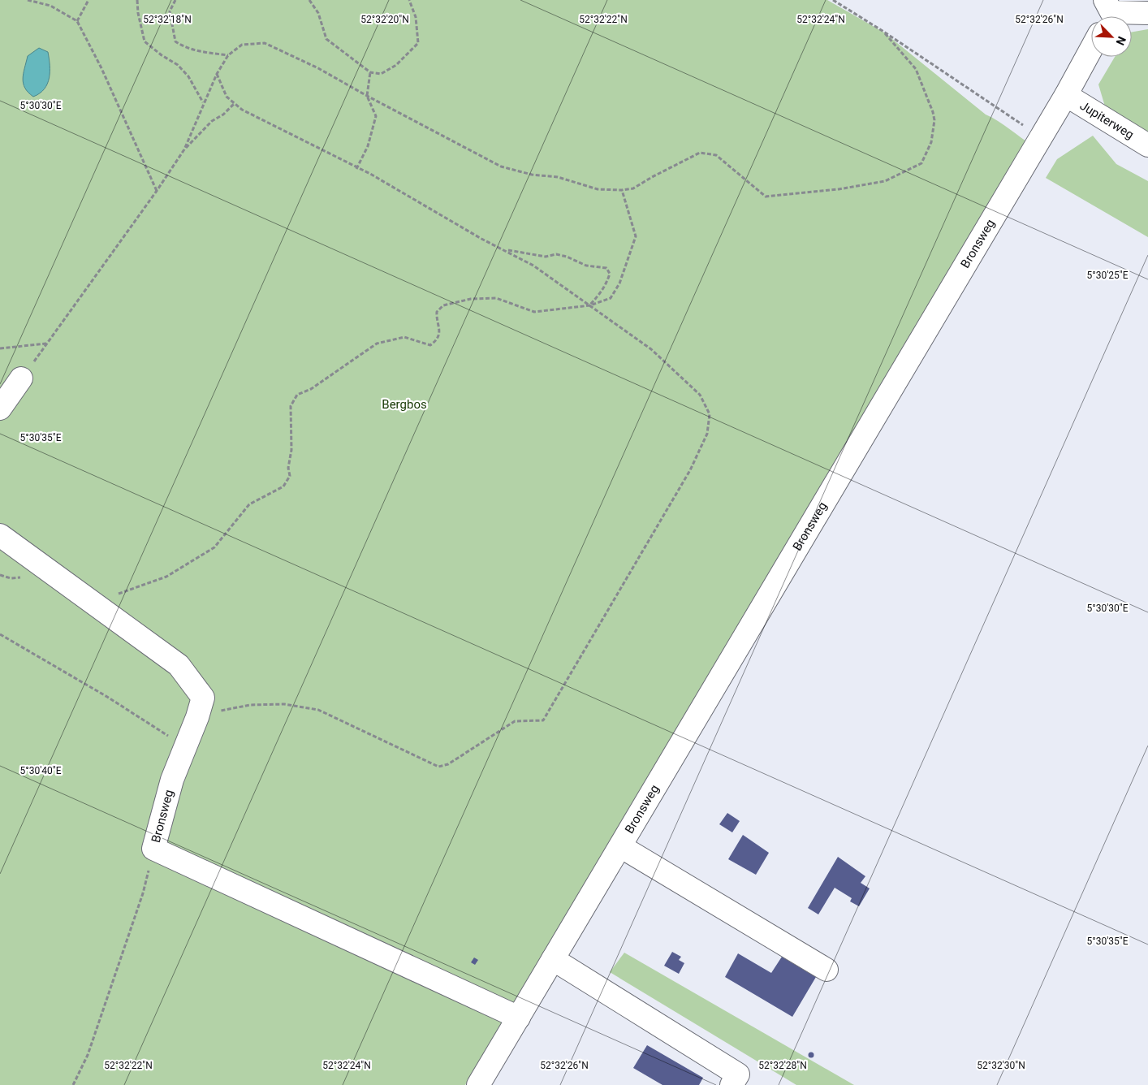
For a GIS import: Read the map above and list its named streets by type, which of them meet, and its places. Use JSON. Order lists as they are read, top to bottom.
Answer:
{
  "streets": {
    "street": ["Jupiterweg", "Bronsweg"]
  },
  "crossings": [
    ["Jupiterweg", "Bronsweg"]
  ],
  "parks": ["Bergbos"],
  "north": "bottom right",
  "coordinates": [
    "52°32'18\"N",
    "52°32'20\"N",
    "52°32'22\"N",
    "52°32'24\"N",
    "52°32'26\"N",
    "5°30'30\"E",
    "5°30'25\"E",
    "5°30'35\"E",
    "5°30'40\"E",
    "52°32'28\"N",
    "52°32'30\"N"
  ]
}
